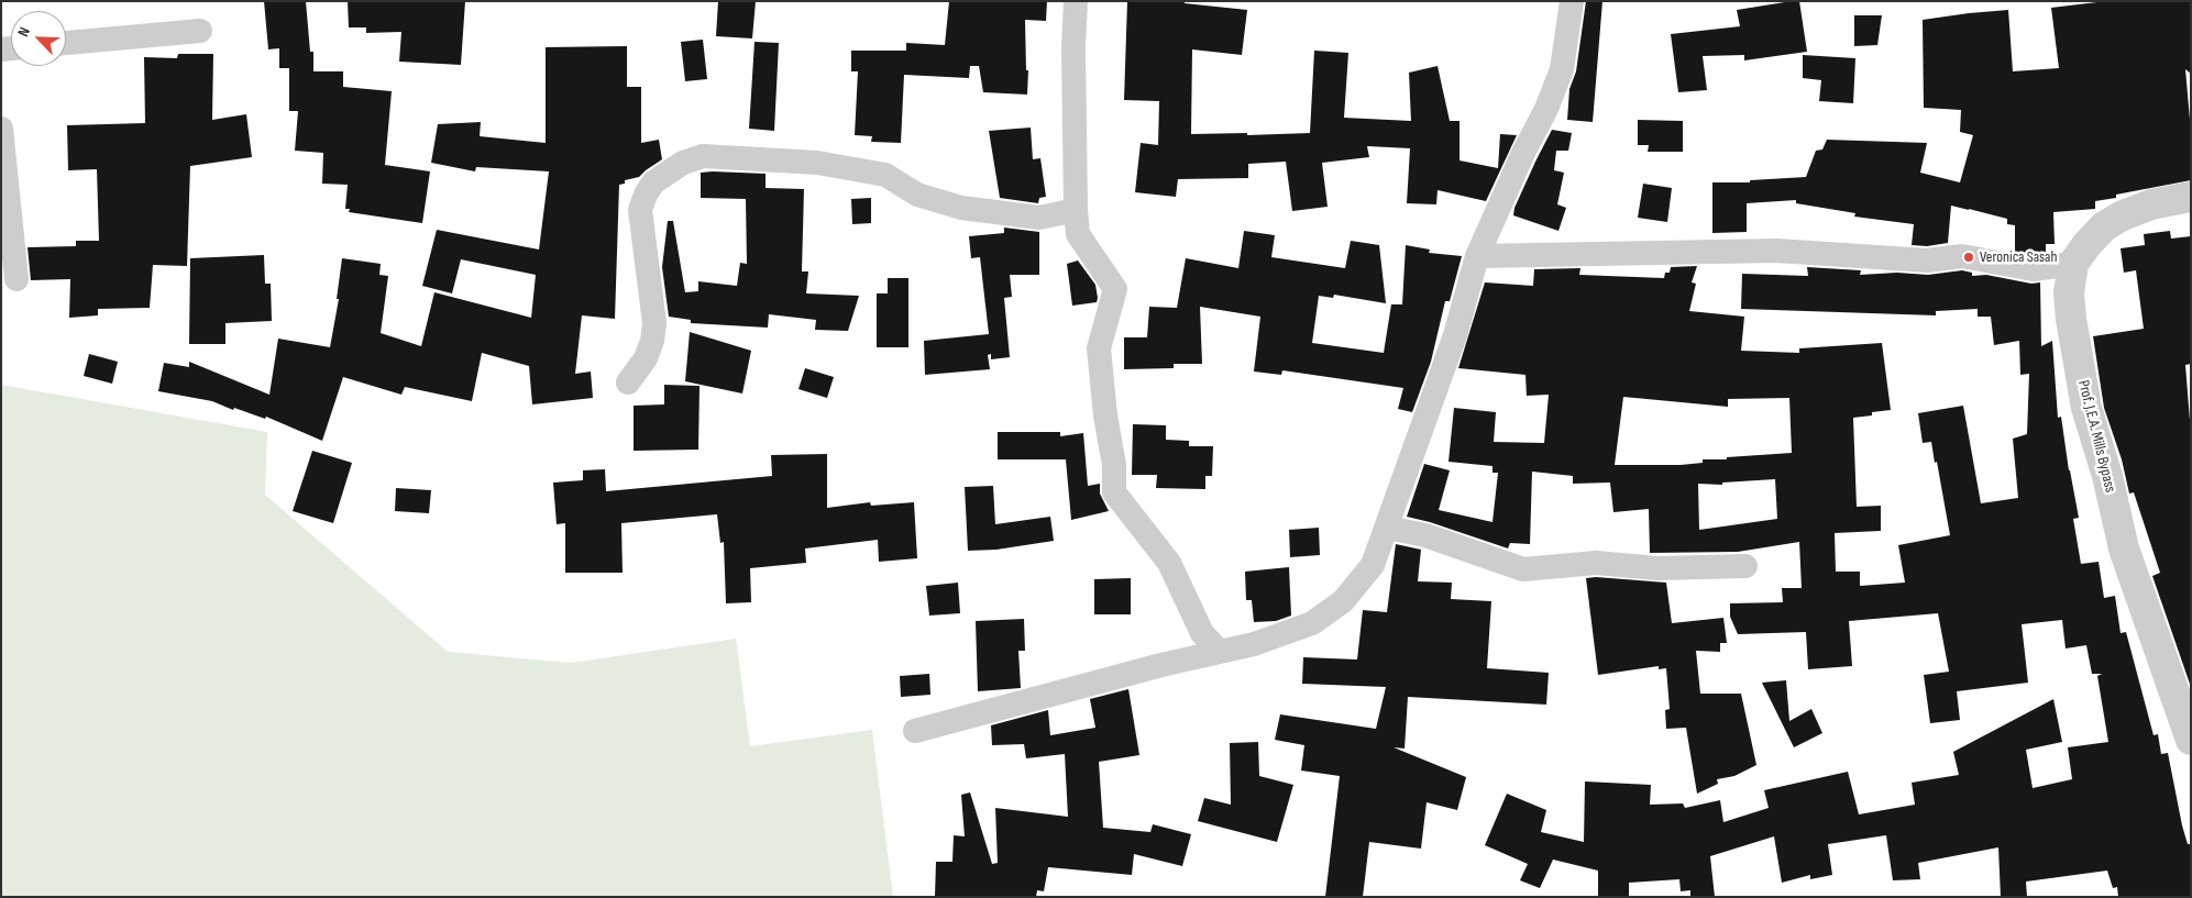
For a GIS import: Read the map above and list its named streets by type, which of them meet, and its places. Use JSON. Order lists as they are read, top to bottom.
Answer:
{
  "streets": {
    "street": ["Prof. J.E.A. Mills Bypass"]
  },
  "places": ["Veronica Sasah"],
  "north": "top left"
}
